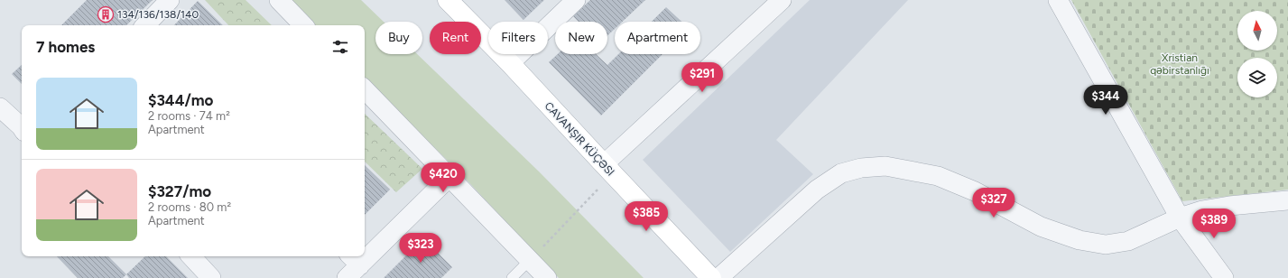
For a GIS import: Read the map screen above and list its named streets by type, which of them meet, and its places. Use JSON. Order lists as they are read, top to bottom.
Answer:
{
  "streets": {
    "street": ["CAVANŞIR KÜÇƏSI"]
  },
  "parks": ["Xristian qəbirstanlığı"],
  "places": {
    "building": ["134/136/138/140"]
  },
  "north": "top",
  "page": {
    "chip": [
      "Buy",
      "Rent",
      "Filters",
      "New",
      "Apartment"
    ],
    "heading": "7 homes",
    "price": [
      "$291",
      "$344",
      "$420",
      "$327",
      "$385",
      "$389",
      "$323"
    ],
    "list": [
      {
        "name": "$344/mo",
        "note": "2 rooms · 74 m² · Apartment"
      },
      {
        "name": "$327/mo",
        "note": "2 rooms · 80 m² · Apartment"
      }
    ]
  }
}
